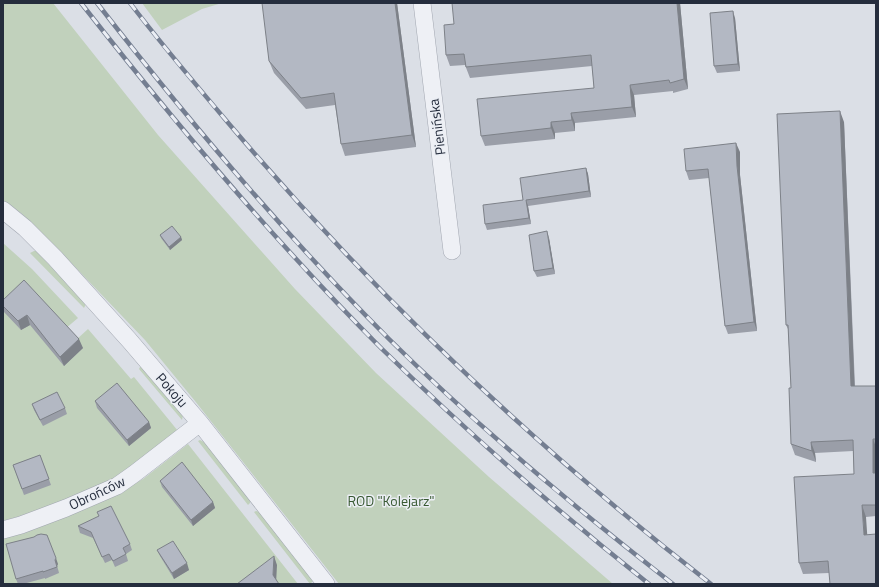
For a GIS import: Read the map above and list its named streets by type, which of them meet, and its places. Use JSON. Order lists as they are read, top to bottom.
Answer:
{
  "streets": {
    "street": ["Pienińska", "Pokoju", "Obrońców"]
  },
  "crossings": [
    ["Pokoju", "Obrońców"]
  ],
  "parks": ["ROD \"Kolejarz\""]
}
